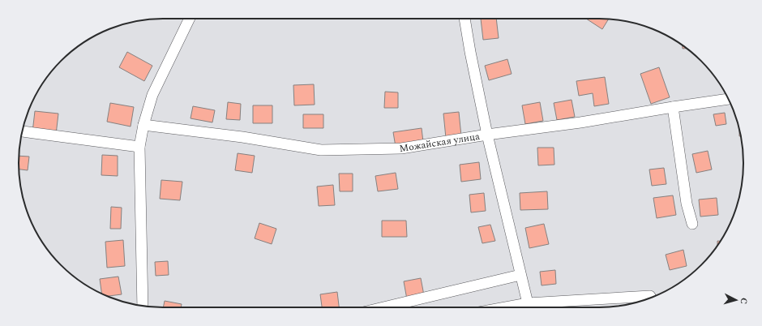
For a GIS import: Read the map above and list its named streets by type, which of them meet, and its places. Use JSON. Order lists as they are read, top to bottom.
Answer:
{
  "streets": {
    "street": ["Можайская улица"]
  },
  "north": "right"
}
